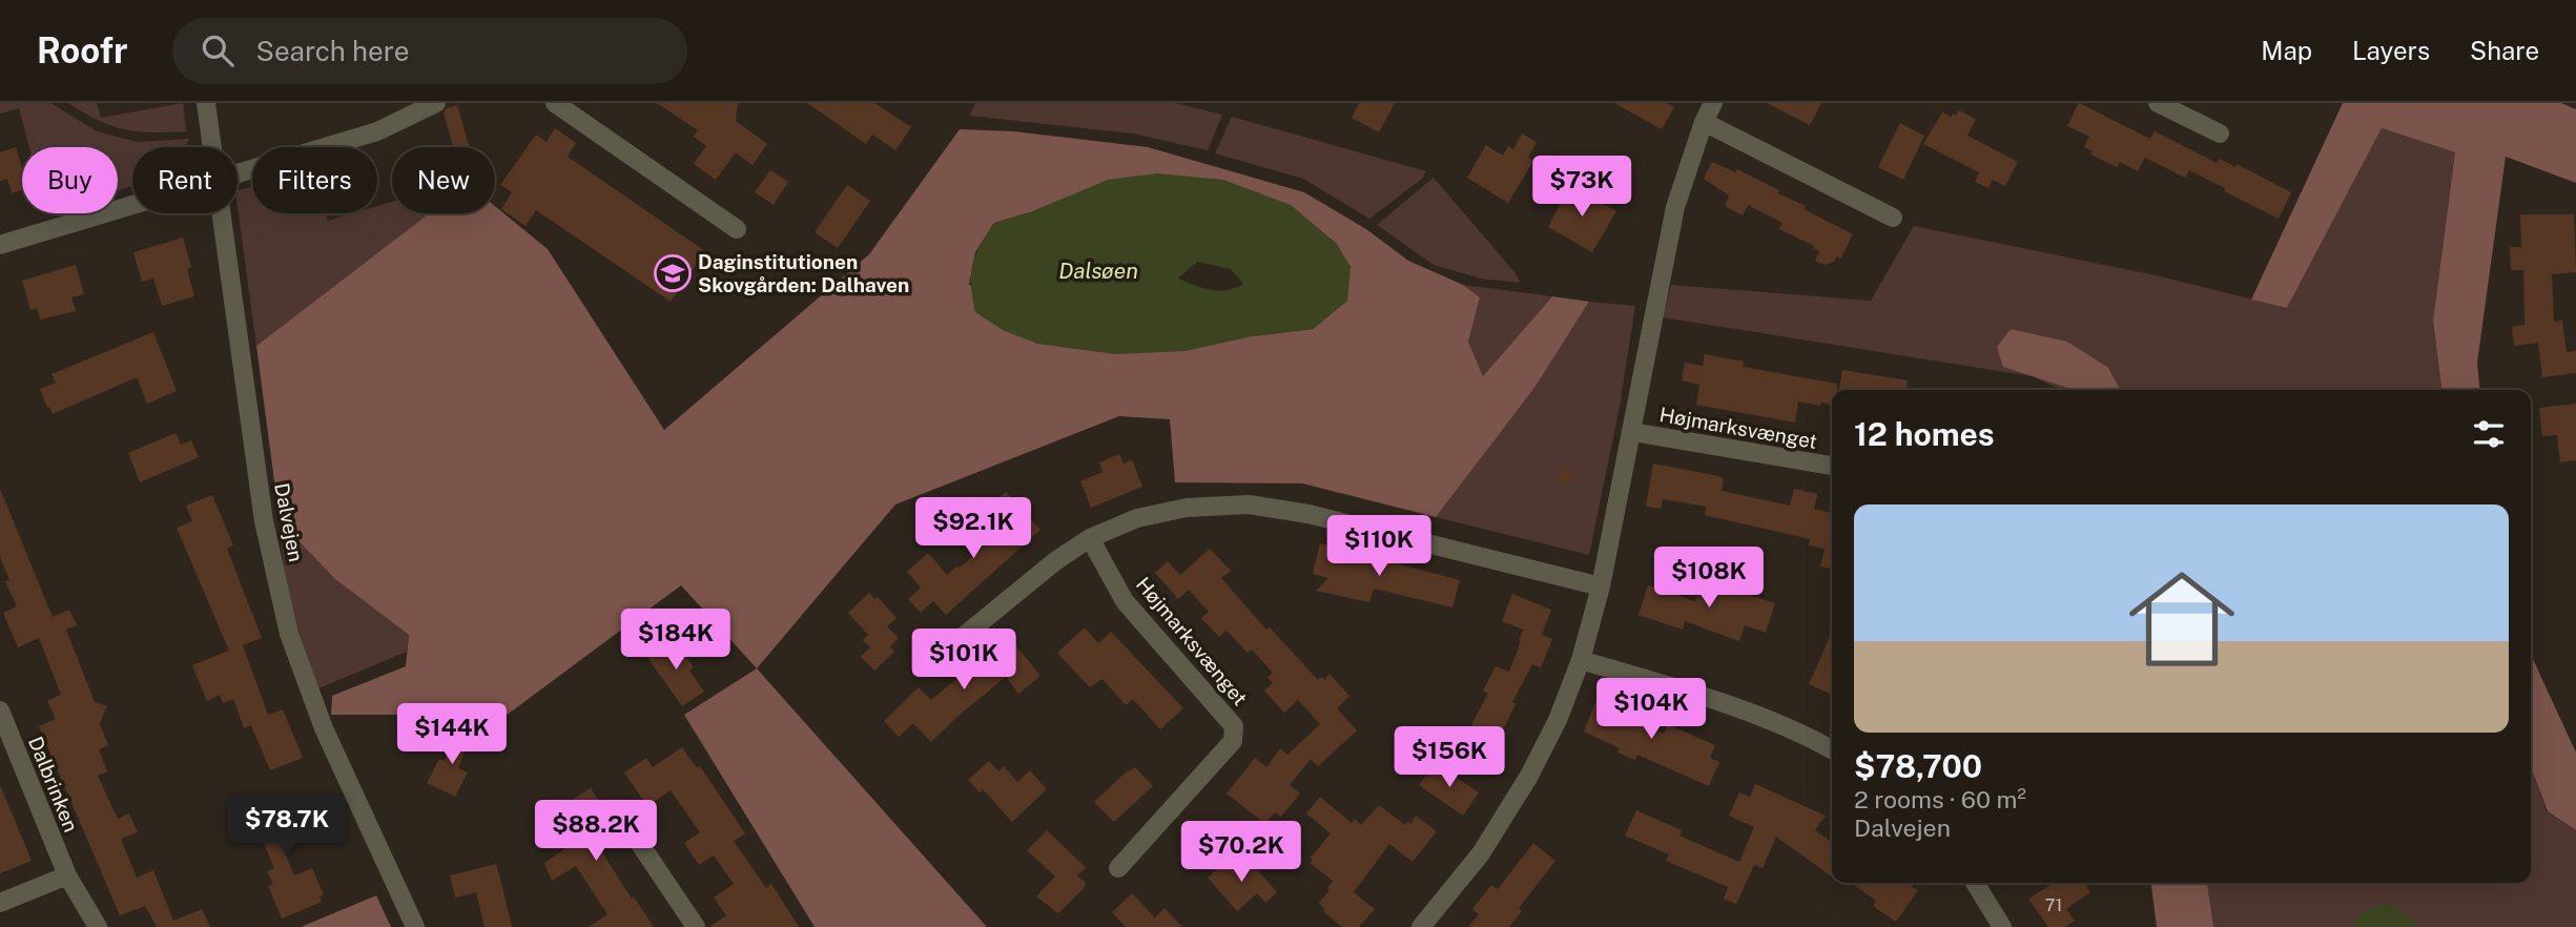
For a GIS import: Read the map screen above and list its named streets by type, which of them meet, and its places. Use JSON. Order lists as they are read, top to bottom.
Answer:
{
  "streets": {
    "street": ["Højmarksvænget", "Dalvejen", "Dalbrinken"]
  },
  "water": ["Dalsøen"],
  "places": {
    "school or university": ["Daginstitutionen Skovgården: Dalhaven"]
  },
  "house_numbers": ["71"],
  "page": {
    "header": "Roofr",
    "search": "Search here",
    "nav": ["Map", "Layers", "Share"],
    "chip": [
      "Buy",
      "Rent",
      "Filters",
      "New"
    ],
    "price": [
      "$73K",
      "$92.1K",
      "$110K",
      "$108K",
      "$184K",
      "$101K",
      "$104K",
      "$144K",
      "$156K",
      "$78.7K",
      "$88.2K",
      "$70.2K"
    ],
    "heading": "12 homes",
    "list": [
      {
        "name": "$78,700",
        "note": "2 rooms · 60 m² · Dalvejen"
      }
    ]
  }
}
